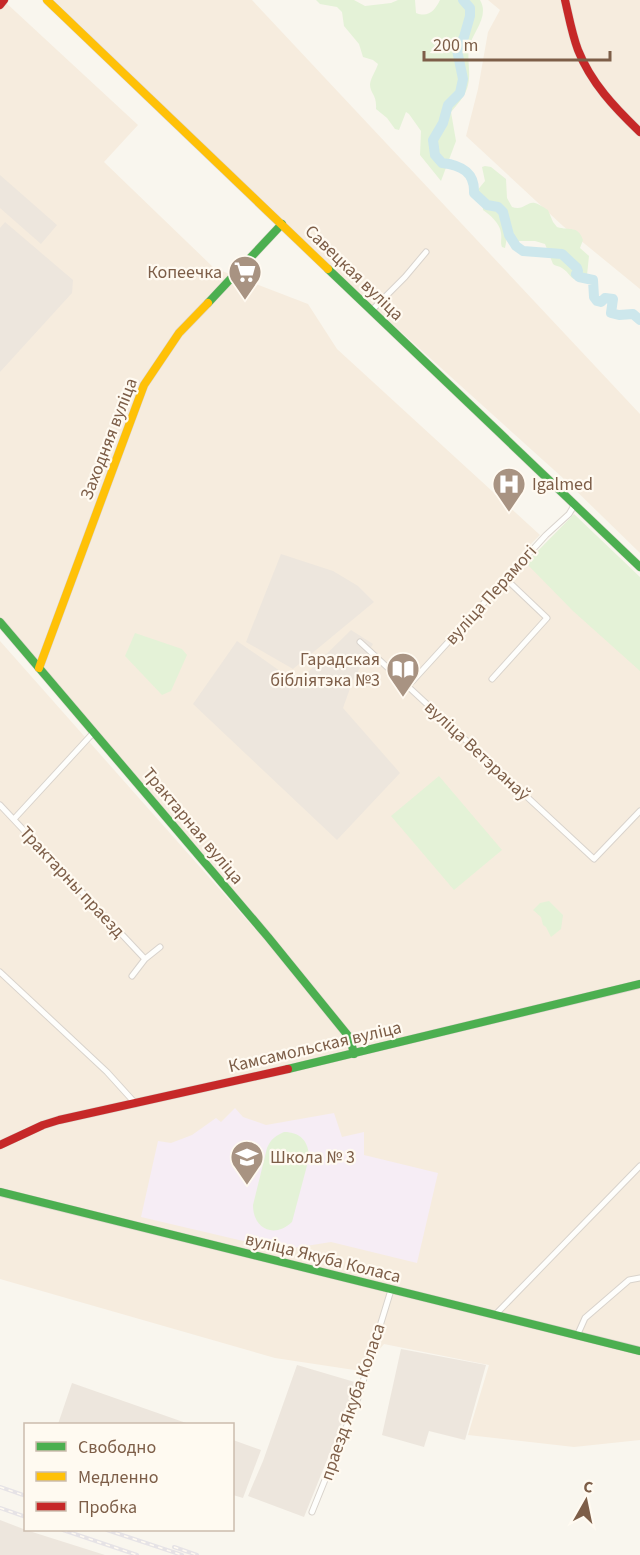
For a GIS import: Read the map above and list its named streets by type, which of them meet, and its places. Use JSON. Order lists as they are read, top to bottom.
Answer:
{
  "streets": {
    "main road": [
      "Савецкая вуліца",
      "Заходняя вуліца",
      "Трактарная вуліца",
      "Камсамольская вуліца",
      "вуліца Якуба Коласа"
    ],
    "street": [
      "вуліца Перамогі",
      "вуліца Ветэранаў",
      "Трактарны праезд",
      "праезд Якуба Коласа"
    ]
  },
  "crossings": [
    ["Савецкая вуліца", "Заходняя вуліца"],
    ["Савецкая вуліца", "вуліца Перамогі"],
    ["Заходняя вуліца", "Трактарная вуліца"],
    ["вуліца Перамогі", "вуліца Ветэранаў"],
    ["Трактарная вуліца", "Камсамольская вуліца"],
    ["вуліца Якуба Коласа", "праезд Якуба Коласа"]
  ],
  "places": {
    "supermarket": ["Копеечка"],
    "hospital": ["Igalmed"],
    "library": ["Гарадская бібліятэка №3"],
    "school or university": ["Школа № 3"]
  },
  "legend": ["Свободно", "Медленно", "Пробка"],
  "scale_bar": "200 m",
  "north": "top"
}
